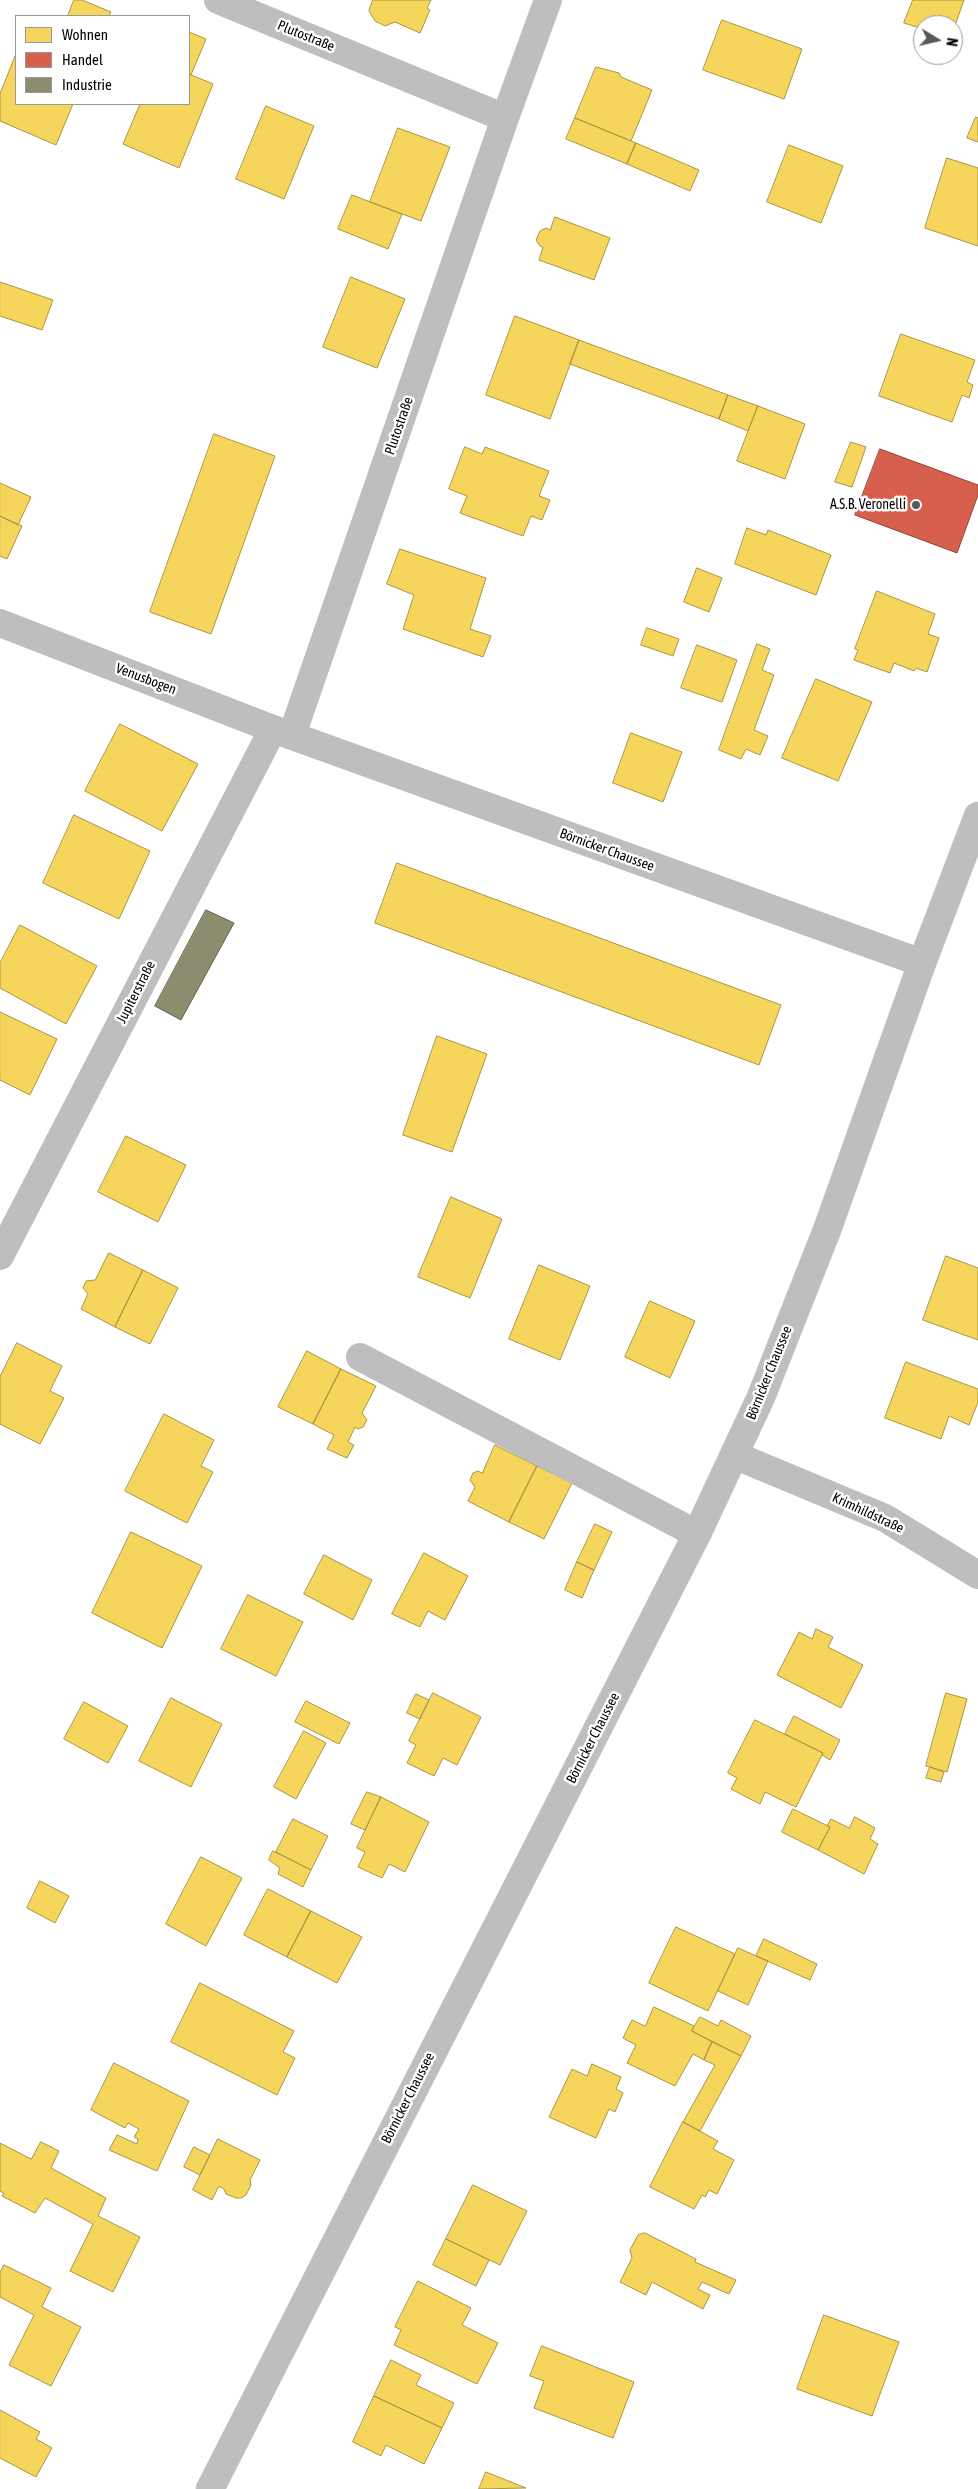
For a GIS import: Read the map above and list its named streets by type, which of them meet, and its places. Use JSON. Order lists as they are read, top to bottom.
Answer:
{
  "streets": {
    "street": [
      "Plutostraße",
      "Venusbogen",
      "Börnicker Chaussee",
      "Jupiterstraße",
      "Krimhildstraße"
    ]
  },
  "crossings": [
    ["Plutostraße", "Venusbogen"],
    ["Plutostraße", "Börnicker Chaussee"],
    ["Plutostraße", "Jupiterstraße"],
    ["Venusbogen", "Börnicker Chaussee"],
    ["Venusbogen", "Jupiterstraße"],
    ["Börnicker Chaussee", "Jupiterstraße"],
    ["Börnicker Chaussee", "Krimhildstraße"]
  ],
  "places": ["A.S.B. Veronelli"],
  "legend": ["Wohnen", "Handel", "Industrie"],
  "north": "right"
}
